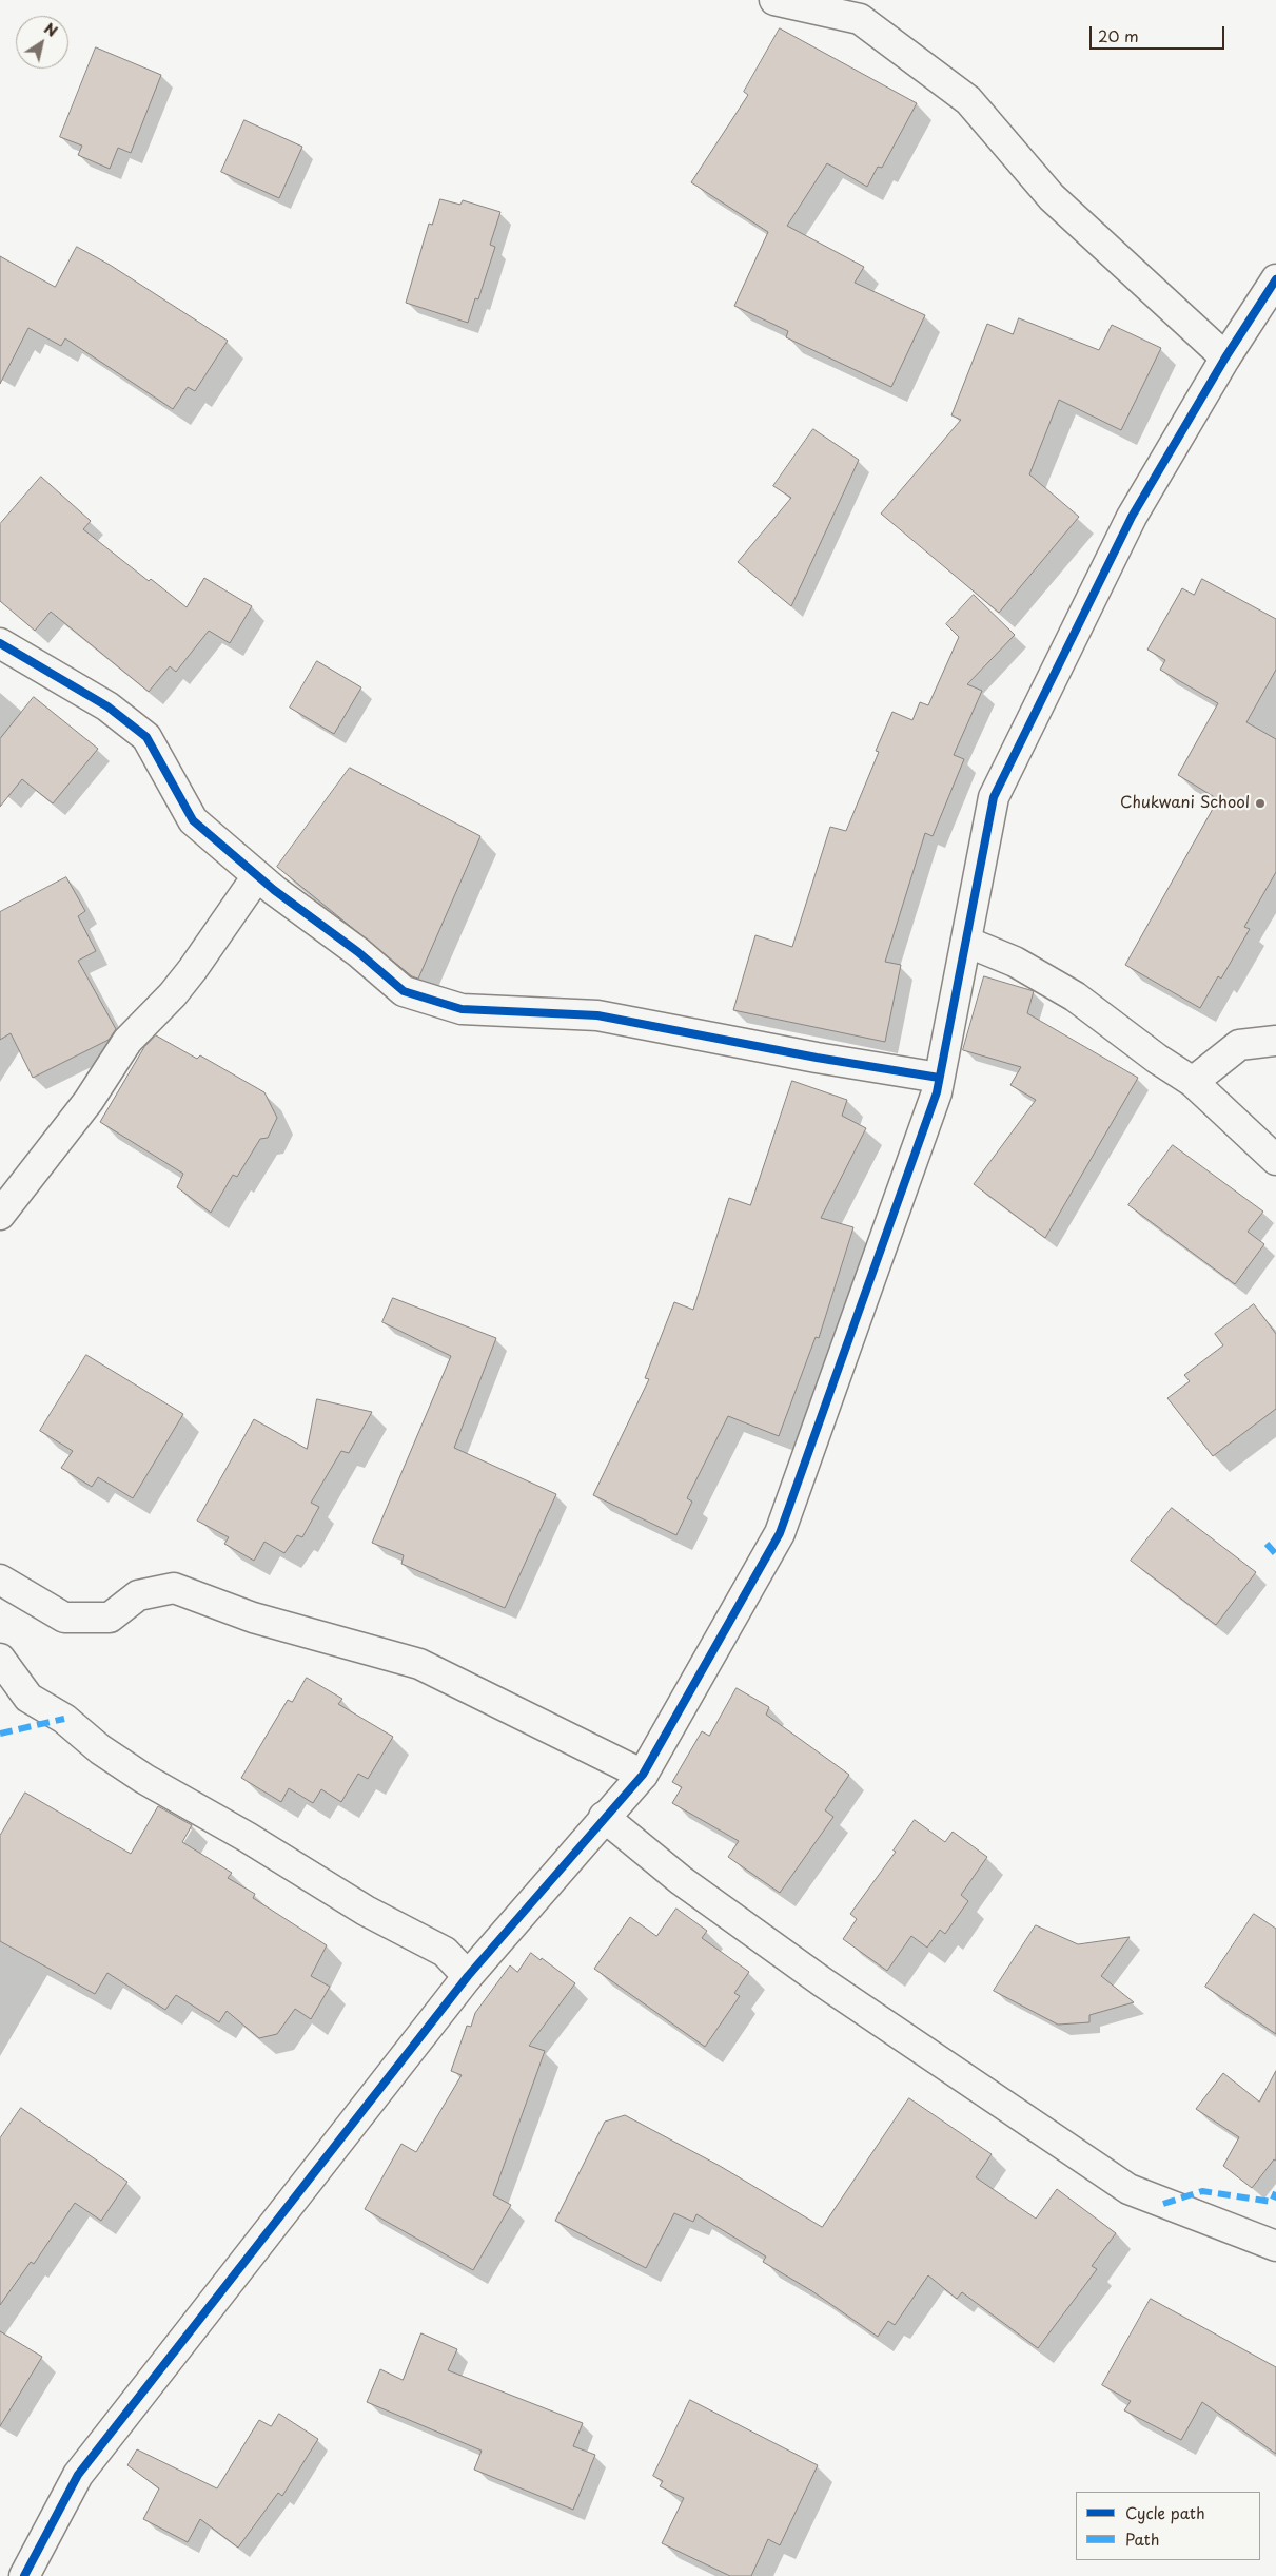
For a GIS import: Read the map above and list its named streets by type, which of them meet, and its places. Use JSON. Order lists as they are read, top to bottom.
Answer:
{
  "places": ["Chukwani School"],
  "legend": ["Cycle path", "Path"],
  "scale_bar": "20 m",
  "north": "top right"
}
